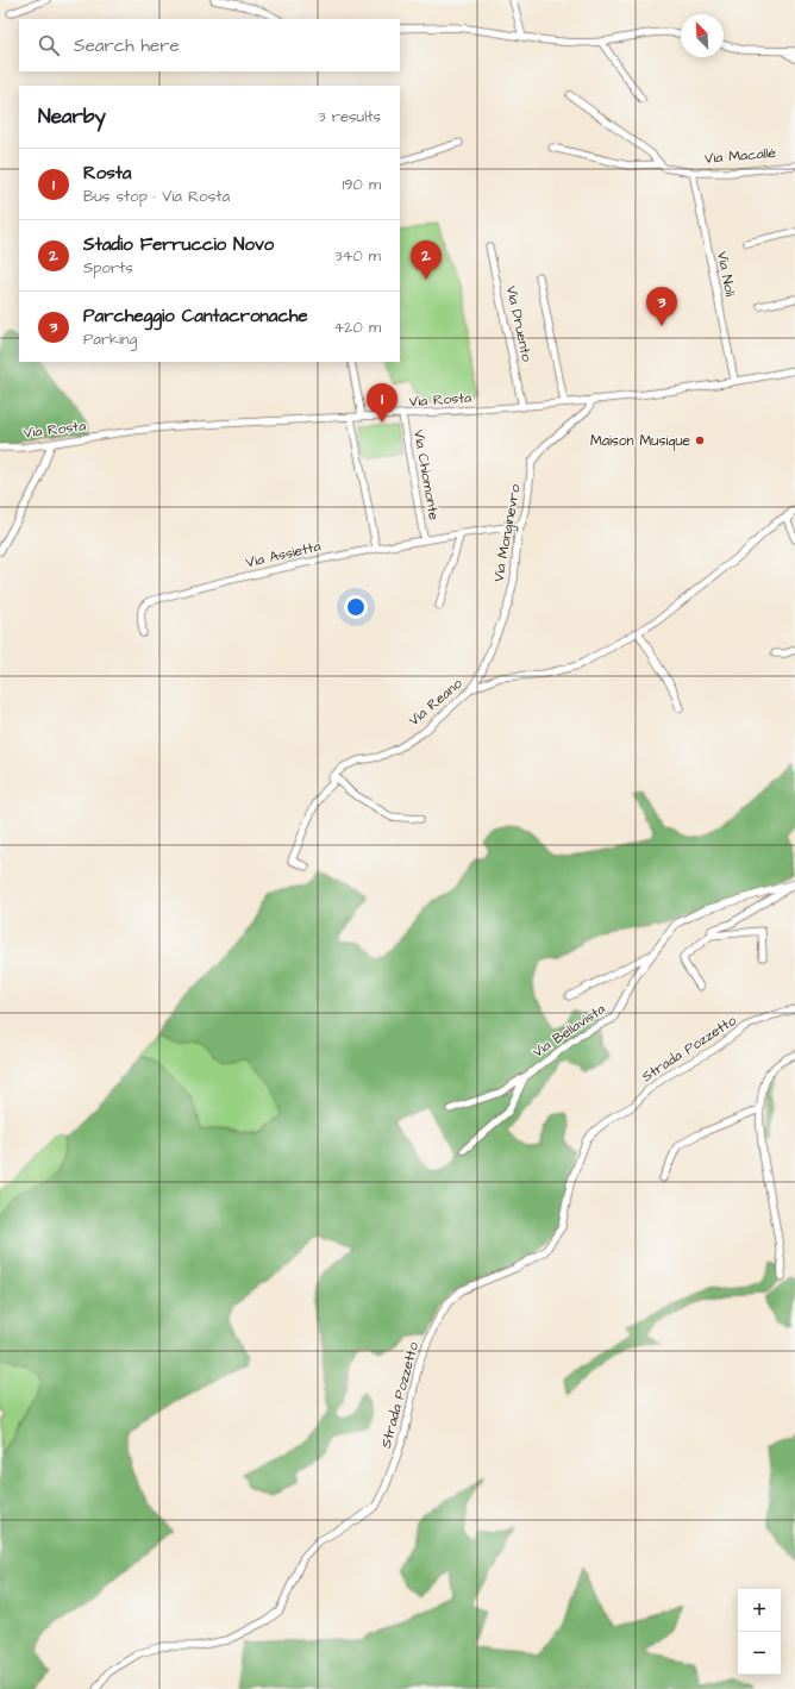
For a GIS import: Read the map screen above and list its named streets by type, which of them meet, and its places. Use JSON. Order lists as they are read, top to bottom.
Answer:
{
  "streets": {
    "street": [
      "Via Macallé",
      "Via Noli",
      "Via Druento",
      "Via Rosta",
      "Via Chiomonte",
      "Via Monginevro",
      "Via Assietta",
      "Via Reano",
      "Via Bellavista",
      "Strada Pozzetto"
    ]
  },
  "crossings": [
    ["Via Macallé", "Via Noli"],
    ["Via Noli", "Via Rosta"],
    ["Via Druento", "Via Rosta"],
    ["Via Rosta", "Via Chiomonte"],
    ["Via Rosta", "Via Monginevro"],
    ["Via Chiomonte", "Via Assietta"],
    ["Via Monginevro", "Via Assietta"],
    ["Via Monginevro", "Via Reano"]
  ],
  "places": ["Maison Musique"],
  "north": "top left",
  "page": {
    "search": "Search here",
    "heading": ["Nearby", "3 results"],
    "list": [
      {
        "mark": "1",
        "name": "Rosta",
        "note": "Bus stop · Via Rosta",
        "value": "190 m"
      },
      {
        "mark": "2",
        "name": "Stadio Ferruccio Novo",
        "note": "Sports",
        "value": "340 m"
      },
      {
        "mark": "3",
        "name": "Parcheggio Cantacronache",
        "note": "Parking",
        "value": "420 m"
      }
    ],
    "pins": ["2", "3", "1"],
    "map_buttons": ["+", "−"]
  }
}
